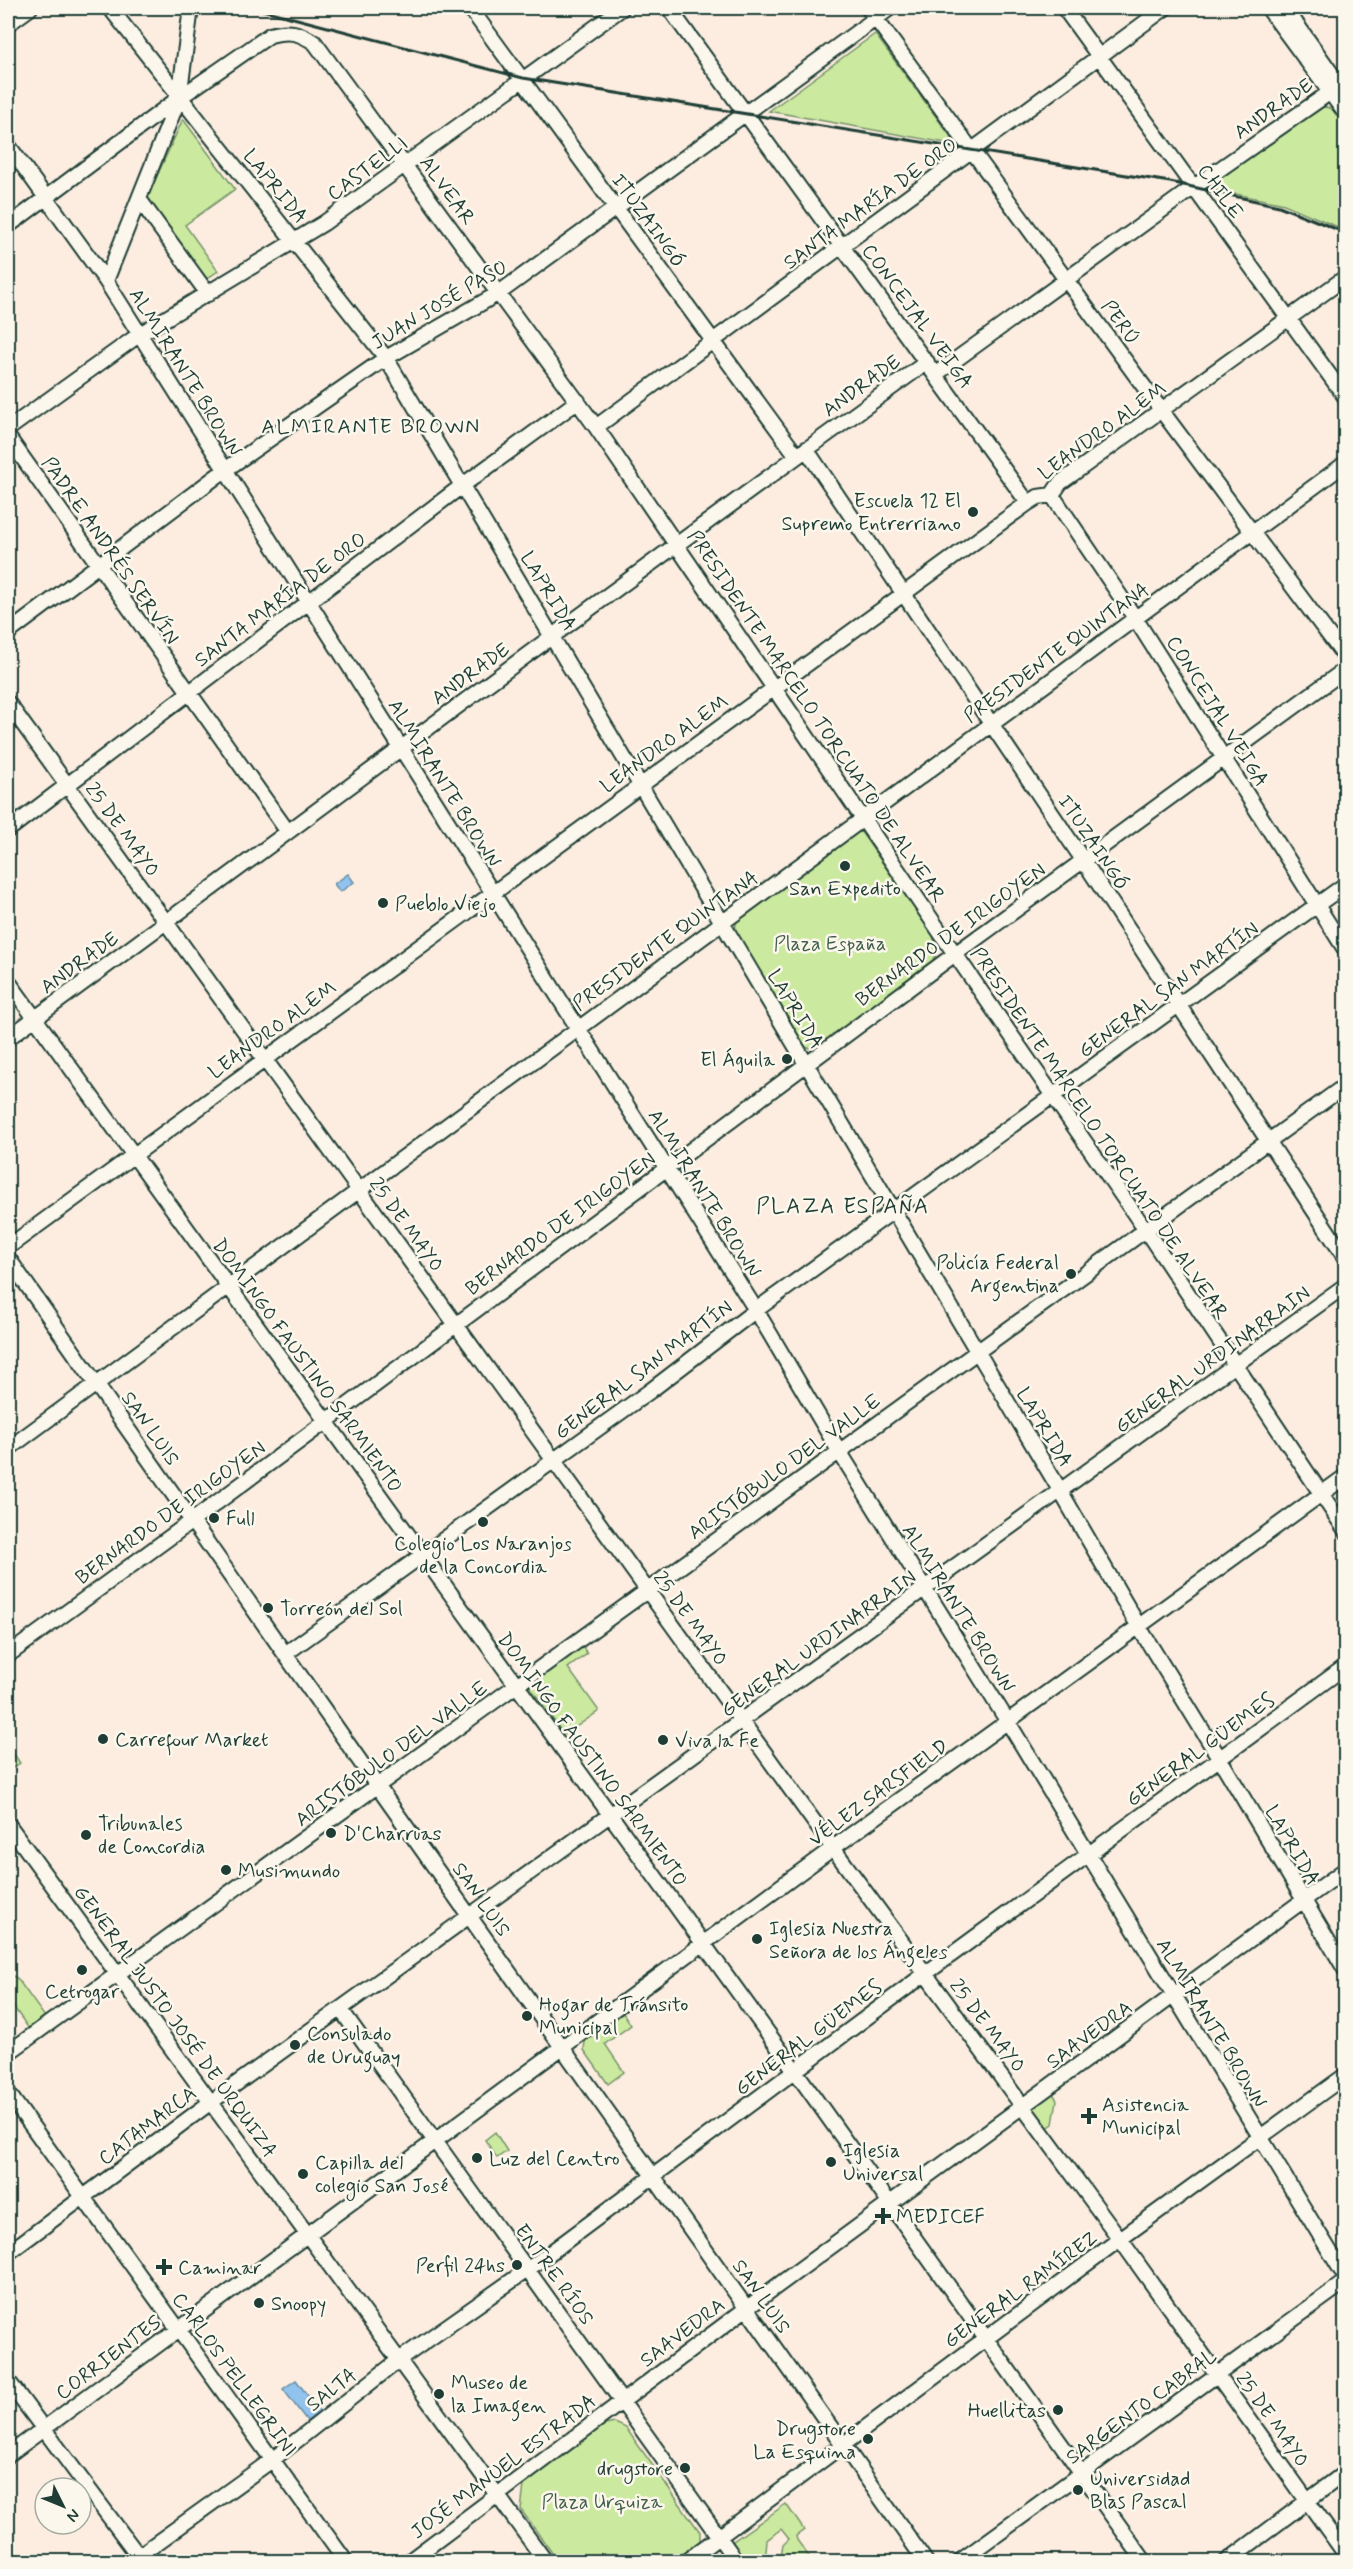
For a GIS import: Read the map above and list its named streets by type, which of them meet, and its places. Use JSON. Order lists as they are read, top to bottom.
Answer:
{
  "streets": {
    "street": [
      "ANDRADE",
      "CASTELLI",
      "LAPRIDA",
      "ALVEAR",
      "CHILE",
      "SANTA MARÍA DE ORO",
      "ITUZAINGÓ",
      "JUAN JOSÉ PASO",
      "CONCEJAL VEIGA",
      "PERÚ",
      "ALMIRANTE BROWN",
      "LEANDRO ALEM",
      "PADRE ANDRÉS SERVÍN",
      "PRESIDENTE QUINTANA",
      "PRESIDENTE MARCELO TORCUATO DE ALVEAR",
      "25 DE MAYO",
      "BERNARDO DE IRIGOYEN",
      "GENERAL SAN MARTÍN",
      "GENERAL URDINARRAIN",
      "DOMINGO FAUSTINO SARMIENTO",
      "SAN LUIS",
      "ARISTÓBULO DEL VALLE",
      "GENERAL GÜEMES",
      "VÉLEZ SARSFIELD",
      "GENERAL JUSTO JOSÉ DE URQUIZA",
      "SAAVEDRA",
      "CATAMARCA",
      "ENTRE RÍOS",
      "GENERAL RAMÍREZ",
      "CORRIENTES",
      "CARLOS PELLEGRINI",
      "SALTA",
      "SARGENTO CABRAL",
      "JOSÉ MANUEL ESTRADA"
    ]
  },
  "crossings": [
    ["ANDRADE", "LAPRIDA"],
    ["ANDRADE", "CHILE"],
    ["ANDRADE", "ITUZAINGÓ"],
    ["ANDRADE", "CONCEJAL VEIGA"],
    ["ANDRADE", "PERÚ"],
    ["ANDRADE", "ALMIRANTE BROWN"],
    ["ANDRADE", "PADRE ANDRÉS SERVÍN"],
    ["ANDRADE", "PRESIDENTE MARCELO TORCUATO DE ALVEAR"],
    ["ANDRADE", "25 DE MAYO"],
    ["ANDRADE", "DOMINGO FAUSTINO SARMIENTO"],
    ["CASTELLI", "LAPRIDA"],
    ["CASTELLI", "ALVEAR"],
    ["CASTELLI", "ITUZAINGÓ"],
    ["CASTELLI", "ALMIRANTE BROWN"],
    ["LAPRIDA", "ALVEAR"],
    ["LAPRIDA", "SANTA MARÍA DE ORO"],
    ["LAPRIDA", "JUAN JOSÉ PASO"],
    ["LAPRIDA", "LEANDRO ALEM"],
    ["LAPRIDA", "PRESIDENTE QUINTANA"],
    ["LAPRIDA", "BERNARDO DE IRIGOYEN"],
    ["LAPRIDA", "GENERAL SAN MARTÍN"],
    ["LAPRIDA", "GENERAL URDINARRAIN"],
    ["LAPRIDA", "ARISTÓBULO DEL VALLE"],
    ["LAPRIDA", "GENERAL GÜEMES"],
    ["LAPRIDA", "VÉLEZ SARSFIELD"],
    ["LAPRIDA", "SAAVEDRA"],
    ["ALVEAR", "SANTA MARÍA DE ORO"],
    ["ALVEAR", "JUAN JOSÉ PASO"],
    ["ALVEAR", "PRESIDENTE MARCELO TORCUATO DE ALVEAR"],
    ["CHILE", "SANTA MARÍA DE ORO"],
    ["CHILE", "LEANDRO ALEM"],
    ["SANTA MARÍA DE ORO", "ITUZAINGÓ"],
    ["SANTA MARÍA DE ORO", "CONCEJAL VEIGA"],
    ["SANTA MARÍA DE ORO", "PERÚ"],
    ["SANTA MARÍA DE ORO", "ALMIRANTE BROWN"],
    ["SANTA MARÍA DE ORO", "PADRE ANDRÉS SERVÍN"],
    ["SANTA MARÍA DE ORO", "PRESIDENTE MARCELO TORCUATO DE ALVEAR"],
    ["SANTA MARÍA DE ORO", "25 DE MAYO"],
    ["ITUZAINGÓ", "JUAN JOSÉ PASO"],
    ["ITUZAINGÓ", "LEANDRO ALEM"],
    ["ITUZAINGÓ", "PRESIDENTE QUINTANA"],
    ["ITUZAINGÓ", "BERNARDO DE IRIGOYEN"],
    ["ITUZAINGÓ", "GENERAL SAN MARTÍN"],
    ["ITUZAINGÓ", "ARISTÓBULO DEL VALLE"],
    ["JUAN JOSÉ PASO", "CONCEJAL VEIGA"],
    ["JUAN JOSÉ PASO", "PERÚ"],
    ["JUAN JOSÉ PASO", "ALMIRANTE BROWN"],
    ["JUAN JOSÉ PASO", "PADRE ANDRÉS SERVÍN"],
    ["CONCEJAL VEIGA", "LEANDRO ALEM"],
    ["CONCEJAL VEIGA", "PRESIDENTE QUINTANA"],
    ["CONCEJAL VEIGA", "BERNARDO DE IRIGOYEN"],
    ["CONCEJAL VEIGA", "GENERAL SAN MARTÍN"],
    ["PERÚ", "LEANDRO ALEM"],
    ["PERÚ", "PRESIDENTE QUINTANA"],
    ["ALMIRANTE BROWN", "LEANDRO ALEM"],
    ["ALMIRANTE BROWN", "PRESIDENTE QUINTANA"],
    ["ALMIRANTE BROWN", "BERNARDO DE IRIGOYEN"],
    ["ALMIRANTE BROWN", "GENERAL SAN MARTÍN"],
    ["ALMIRANTE BROWN", "GENERAL URDINARRAIN"],
    ["ALMIRANTE BROWN", "ARISTÓBULO DEL VALLE"],
    ["ALMIRANTE BROWN", "GENERAL GÜEMES"],
    ["ALMIRANTE BROWN", "VÉLEZ SARSFIELD"],
    ["ALMIRANTE BROWN", "SAAVEDRA"],
    ["ALMIRANTE BROWN", "GENERAL RAMÍREZ"],
    ["ALMIRANTE BROWN", "SARGENTO CABRAL"],
    ["LEANDRO ALEM", "PRESIDENTE MARCELO TORCUATO DE ALVEAR"],
    ["LEANDRO ALEM", "25 DE MAYO"],
    ["LEANDRO ALEM", "DOMINGO FAUSTINO SARMIENTO"],
    ["PRESIDENTE QUINTANA", "PRESIDENTE MARCELO TORCUATO DE ALVEAR"],
    ["PRESIDENTE QUINTANA", "25 DE MAYO"],
    ["PRESIDENTE QUINTANA", "DOMINGO FAUSTINO SARMIENTO"],
    ["PRESIDENTE QUINTANA", "SAN LUIS"],
    ["PRESIDENTE MARCELO TORCUATO DE ALVEAR", "BERNARDO DE IRIGOYEN"],
    ["PRESIDENTE MARCELO TORCUATO DE ALVEAR", "GENERAL SAN MARTÍN"],
    ["PRESIDENTE MARCELO TORCUATO DE ALVEAR", "GENERAL URDINARRAIN"],
    ["PRESIDENTE MARCELO TORCUATO DE ALVEAR", "ARISTÓBULO DEL VALLE"],
    ["PRESIDENTE MARCELO TORCUATO DE ALVEAR", "VÉLEZ SARSFIELD"],
    ["25 DE MAYO", "BERNARDO DE IRIGOYEN"],
    ["25 DE MAYO", "GENERAL SAN MARTÍN"],
    ["25 DE MAYO", "GENERAL URDINARRAIN"],
    ["25 DE MAYO", "ARISTÓBULO DEL VALLE"],
    ["25 DE MAYO", "GENERAL GÜEMES"],
    ["25 DE MAYO", "VÉLEZ SARSFIELD"],
    ["25 DE MAYO", "SAAVEDRA"],
    ["25 DE MAYO", "GENERAL RAMÍREZ"],
    ["25 DE MAYO", "SARGENTO CABRAL"],
    ["BERNARDO DE IRIGOYEN", "DOMINGO FAUSTINO SARMIENTO"],
    ["BERNARDO DE IRIGOYEN", "SAN LUIS"],
    ["GENERAL SAN MARTÍN", "DOMINGO FAUSTINO SARMIENTO"],
    ["GENERAL SAN MARTÍN", "SAN LUIS"],
    ["GENERAL URDINARRAIN", "DOMINGO FAUSTINO SARMIENTO"],
    ["GENERAL URDINARRAIN", "SAN LUIS"],
    ["GENERAL URDINARRAIN", "CATAMARCA"],
    ["GENERAL URDINARRAIN", "ENTRE RÍOS"],
    ["DOMINGO FAUSTINO SARMIENTO", "ARISTÓBULO DEL VALLE"],
    ["DOMINGO FAUSTINO SARMIENTO", "GENERAL GÜEMES"],
    ["DOMINGO FAUSTINO SARMIENTO", "VÉLEZ SARSFIELD"],
    ["DOMINGO FAUSTINO SARMIENTO", "SAAVEDRA"],
    ["DOMINGO FAUSTINO SARMIENTO", "GENERAL RAMÍREZ"],
    ["DOMINGO FAUSTINO SARMIENTO", "SARGENTO CABRAL"],
    ["SAN LUIS", "ARISTÓBULO DEL VALLE"],
    ["SAN LUIS", "GENERAL GÜEMES"],
    ["SAN LUIS", "VÉLEZ SARSFIELD"],
    ["SAN LUIS", "SAAVEDRA"],
    ["SAN LUIS", "GENERAL RAMÍREZ"],
    ["ARISTÓBULO DEL VALLE", "GENERAL JUSTO JOSÉ DE URQUIZA"],
    ["GENERAL GÜEMES", "ENTRE RÍOS"],
    ["GENERAL GÜEMES", "SALTA"],
    ["VÉLEZ SARSFIELD", "ENTRE RÍOS"],
    ["VÉLEZ SARSFIELD", "CORRIENTES"],
    ["GENERAL JUSTO JOSÉ DE URQUIZA", "CATAMARCA"],
    ["GENERAL JUSTO JOSÉ DE URQUIZA", "CORRIENTES"],
    ["GENERAL JUSTO JOSÉ DE URQUIZA", "SALTA"],
    ["GENERAL JUSTO JOSÉ DE URQUIZA", "JOSÉ MANUEL ESTRADA"],
    ["SAAVEDRA", "ENTRE RÍOS"],
    ["SAAVEDRA", "JOSÉ MANUEL ESTRADA"],
    ["CATAMARCA", "ENTRE RÍOS"],
    ["CATAMARCA", "CARLOS PELLEGRINI"],
    ["ENTRE RÍOS", "GENERAL RAMÍREZ"],
    ["ENTRE RÍOS", "CORRIENTES"],
    ["ENTRE RÍOS", "SALTA"],
    ["ENTRE RÍOS", "JOSÉ MANUEL ESTRADA"],
    ["CORRIENTES", "CARLOS PELLEGRINI"],
    ["CARLOS PELLEGRINI", "SALTA"]
  ],
  "districts": ["ALMIRANTE BROWN", "PLAZA ESPAÑA"],
  "parks": ["Plaza España", "Plaza Urquiza"],
  "places": {
    "other": [
      "Escuela 12 El Supremo Entrerriano",
      "San Expedito",
      "Pueblo Viejo",
      "El Águila",
      "Policía Federal Argentina",
      "Full",
      "Colegio Los Naranjos de la Concordia",
      "Torreón del Sol",
      "Carrefour Market",
      "Viva la Fe",
      "D'Charruas",
      "Tribunales de Concordia",
      "Musimundo",
      "Iglesia Nuestra Señora de los Ángeles",
      "Cetrogar",
      "Hogar de Tránsito Municipal",
      "Consulado de Uruguay",
      "Luz del Centro",
      "Iglesia Universal",
      "Capilla del colegio San José",
      "Perfil 24hs",
      "Snoopy",
      "Museo de la Imagen",
      "Huellitas",
      "Drugstore La Esquina",
      "drugstore",
      "Universidad Blas Pascal"
    ],
    "health": ["Asistencia Municipal", "MEDICEF", "Caminar"]
  },
  "north": "bottom right"
}
